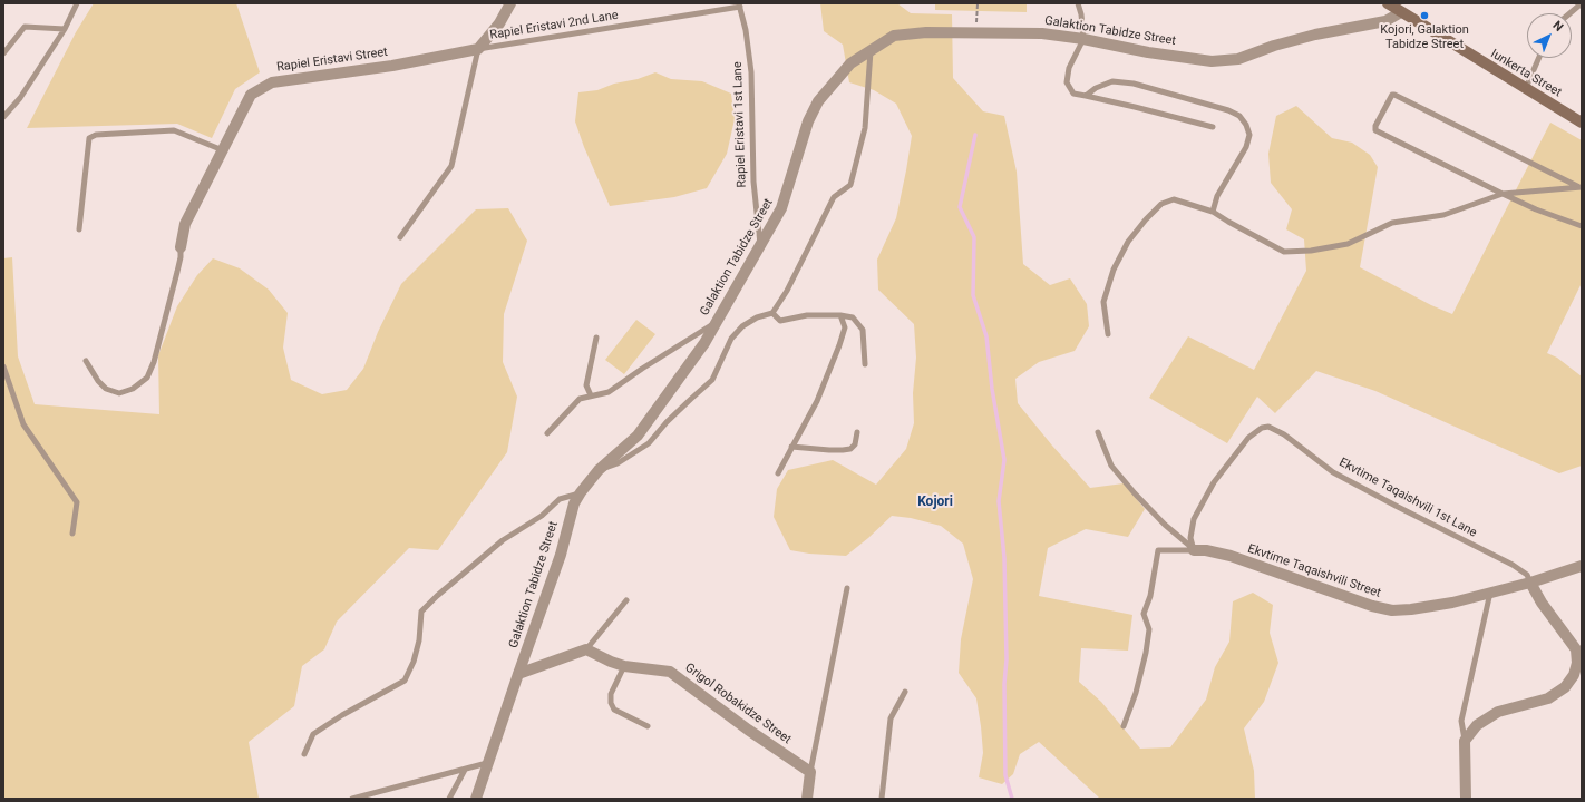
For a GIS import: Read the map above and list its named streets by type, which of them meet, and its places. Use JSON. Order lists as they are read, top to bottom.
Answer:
{
  "streets": {
    "main road": ["Iunkerta Street"],
    "street": [
      "Galaktion Tabidze Street",
      "Rapiel Eristavi Street",
      "Ekvtime Taqaishvili Street",
      "Grigol Robakidze Street"
    ],
    "lane": ["Rapiel Eristavi 2nd Lane", "Rapiel Eristavi 1st Lane", "Ekvtime Taqaishvili 1st Lane"]
  },
  "crossings": [
    ["Rapiel Eristavi 2nd Lane", "Rapiel Eristavi Street"],
    ["Rapiel Eristavi 2nd Lane", "Rapiel Eristavi 1st Lane"],
    ["Galaktion Tabidze Street", "Iunkerta Street"],
    ["Galaktion Tabidze Street", "Rapiel Eristavi 1st Lane"],
    ["Ekvtime Taqaishvili 1st Lane", "Ekvtime Taqaishvili Street"]
  ],
  "districts": ["Kojori"],
  "places": ["Kojori, Galaktion Tabidze Street"],
  "north": "top right"
}
